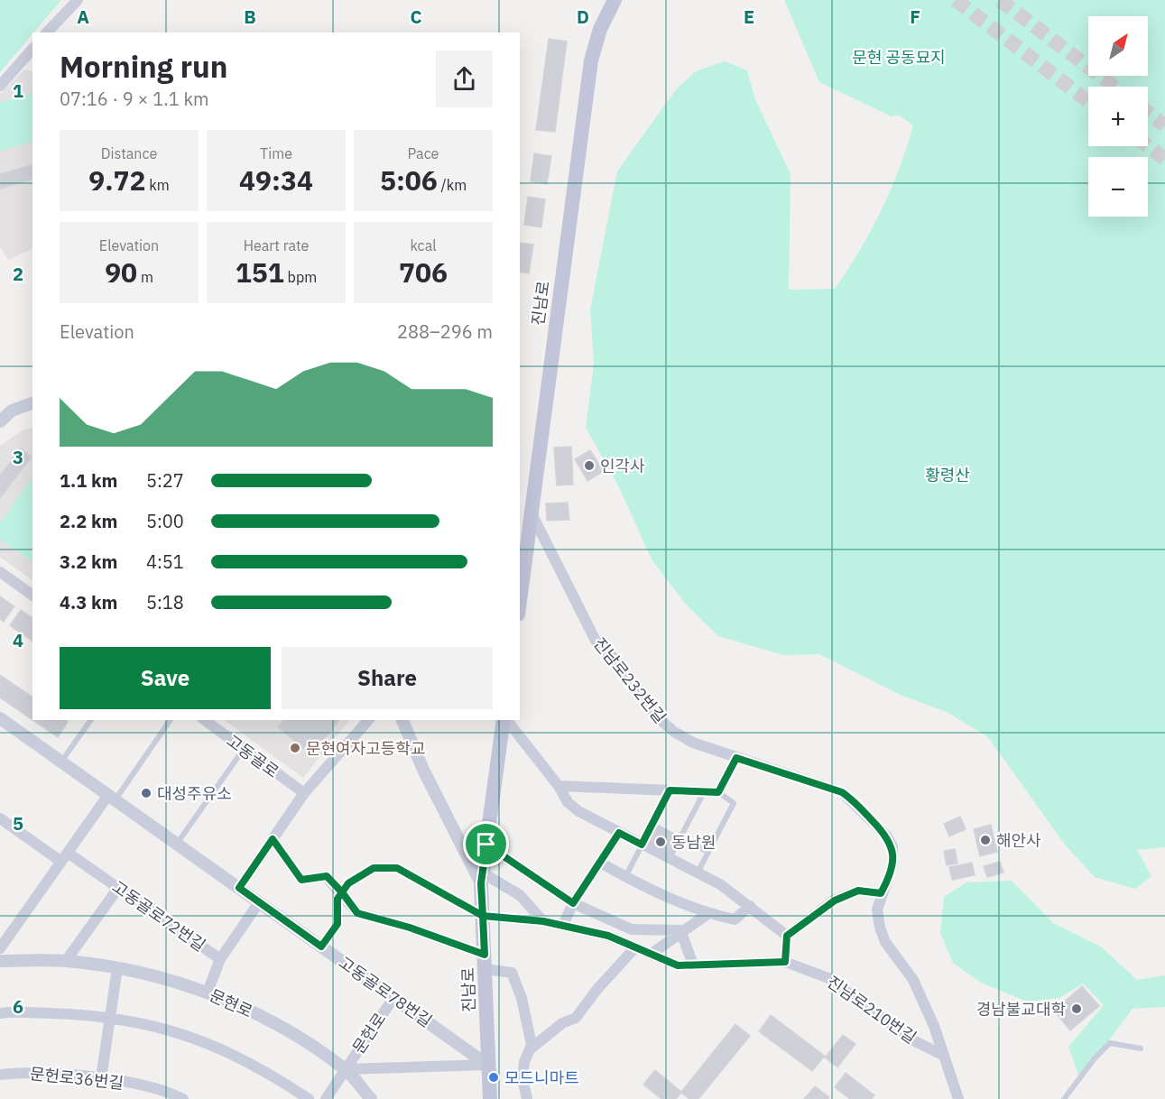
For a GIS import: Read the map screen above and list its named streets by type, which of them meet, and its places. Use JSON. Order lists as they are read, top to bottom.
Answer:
{
  "streets": {
    "main road": ["진남로"],
    "street": [
      "진남로232번길",
      "고동골로",
      "고동골로72번길",
      "고동골로78번길",
      "문현로",
      "진남로210번길",
      "문헌로",
      "문헌로36번길"
    ]
  },
  "crossings": [
    ["진남로", "진남로232번길"],
    ["진남로", "고동골로78번길"],
    ["진남로", "진남로210번길"],
    ["진남로232번길", "진남로210번길"],
    ["고동골로72번길", "문현로"],
    ["고동골로78번길", "문헌로"],
    ["문현로", "문헌로"]
  ],
  "parks": ["문현 공동묘지", "황령산"],
  "places": [
    "인각사",
    "문현여자고등학교",
    "대성주유소",
    "해안사",
    "동남원",
    "경남불교대학",
    "모드니마트"
  ],
  "north": "top right",
  "page": {
    "map_buttons": ["+", "−"],
    "heading": ["Morning run", "07:16 · 9 × 1.1 km"],
    "stats": [
      ["Distance", "9.72 km"],
      ["Time", "49:34"],
      ["Pace", "5:06 /km"],
      ["Elevation", "90 m"],
      ["Heart rate", "151 bpm"],
      ["kcal", "706"]
    ],
    "chart": ["Elevation", "288–296 m"],
    "list": [
      {
        "name": "1.1 km",
        "note": "5:27"
      },
      {
        "name": "2.2 km",
        "note": "5:00"
      },
      {
        "name": "3.2 km",
        "note": "4:51"
      },
      {
        "name": "4.3 km",
        "note": "5:18"
      }
    ],
    "buttons": ["Save", "Share"]
  },
  "grid": {
    "columns": [
      "A",
      "B",
      "C",
      "D",
      "E",
      "F"
    ],
    "rows": [
      "1",
      "2",
      "3",
      "4",
      "5",
      "6"
    ]
  }
}
